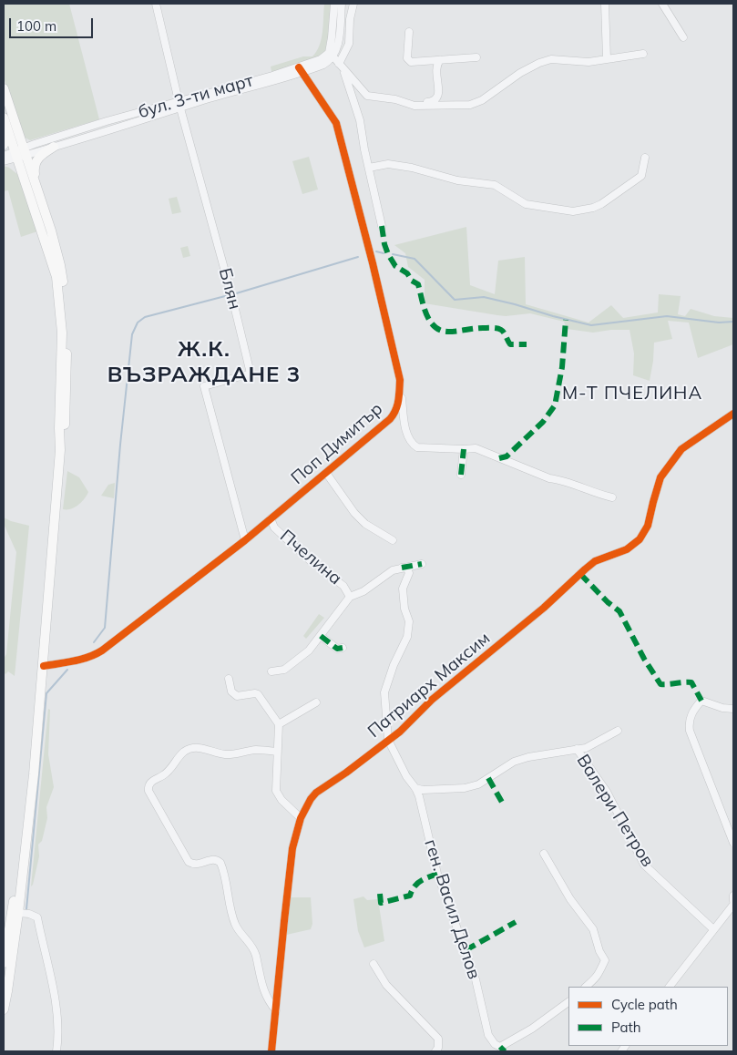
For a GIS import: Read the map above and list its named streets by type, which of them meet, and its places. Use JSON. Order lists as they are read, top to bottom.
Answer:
{
  "streets": {
    "street": [
      "бул. 3-ти март",
      "Блян",
      "Поп Димитър",
      "Пчелина",
      "Патриарх Максим",
      "Валери Петров",
      "ген. Васил Делов"
    ]
  },
  "crossings": [
    ["бул. 3-ти март", "Блян"],
    ["бул. 3-ти март", "Поп Димитър"],
    ["Блян", "Поп Димитър"],
    ["Поп Димитър", "Пчелина"],
    ["Патриарх Максим", "ген. Васил Делов"]
  ],
  "districts": ["Ж.К. ВЪЗРАЖДАНЕ 3", "М-Т ПЧЕЛИНА"],
  "legend": ["Cycle path", "Path"],
  "scale_bar": "100 m"
}
